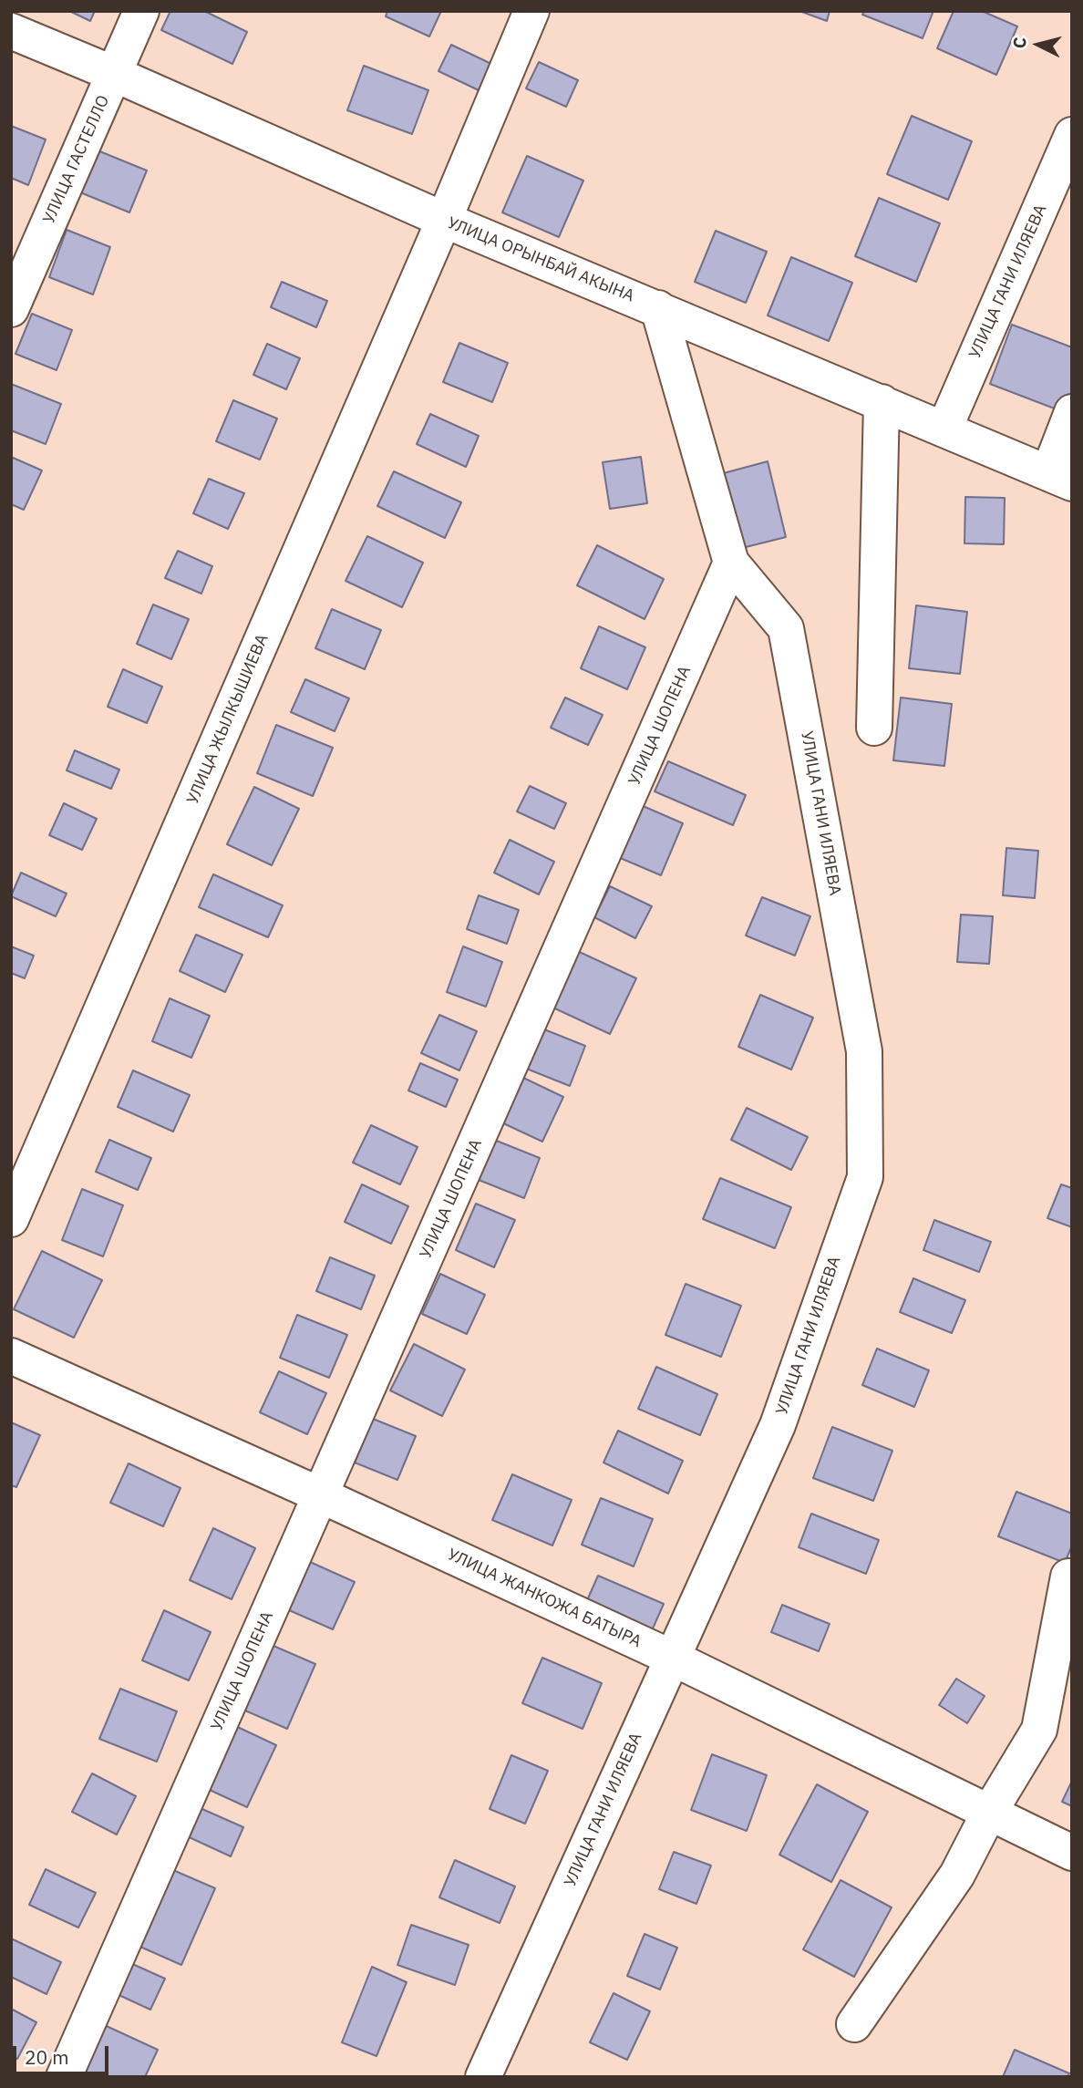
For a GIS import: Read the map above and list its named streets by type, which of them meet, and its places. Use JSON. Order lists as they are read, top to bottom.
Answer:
{
  "streets": {
    "street": [
      "УЛИЦА ГАСТЕЛЛО",
      "УЛИЦА ОРЫНБАЙ АКЫНА",
      "УЛИЦА ГАНИ ИЛЯЕВА",
      "УЛИЦА ЖЫЛКЫШИЕВА",
      "УЛИЦА ШОПЕНА",
      "УЛИЦА ЖАНКОЖА БАТЫРА"
    ]
  },
  "crossings": [
    ["УЛИЦА ГАСТЕЛЛО", "УЛИЦА ОРЫНБАЙ АКЫНА"],
    ["УЛИЦА ОРЫНБАЙ АКЫНА", "УЛИЦА ГАНИ ИЛЯЕВА"],
    ["УЛИЦА ОРЫНБАЙ АКЫНА", "УЛИЦА ЖЫЛКЫШИЕВА"],
    ["УЛИЦА ГАНИ ИЛЯЕВА", "УЛИЦА ШОПЕНА"],
    ["УЛИЦА ГАНИ ИЛЯЕВА", "УЛИЦА ЖАНКОЖА БАТЫРА"],
    ["УЛИЦА ШОПЕНА", "УЛИЦА ЖАНКОЖА БАТЫРА"]
  ],
  "scale_bar": "20 m",
  "north": "left"
}
